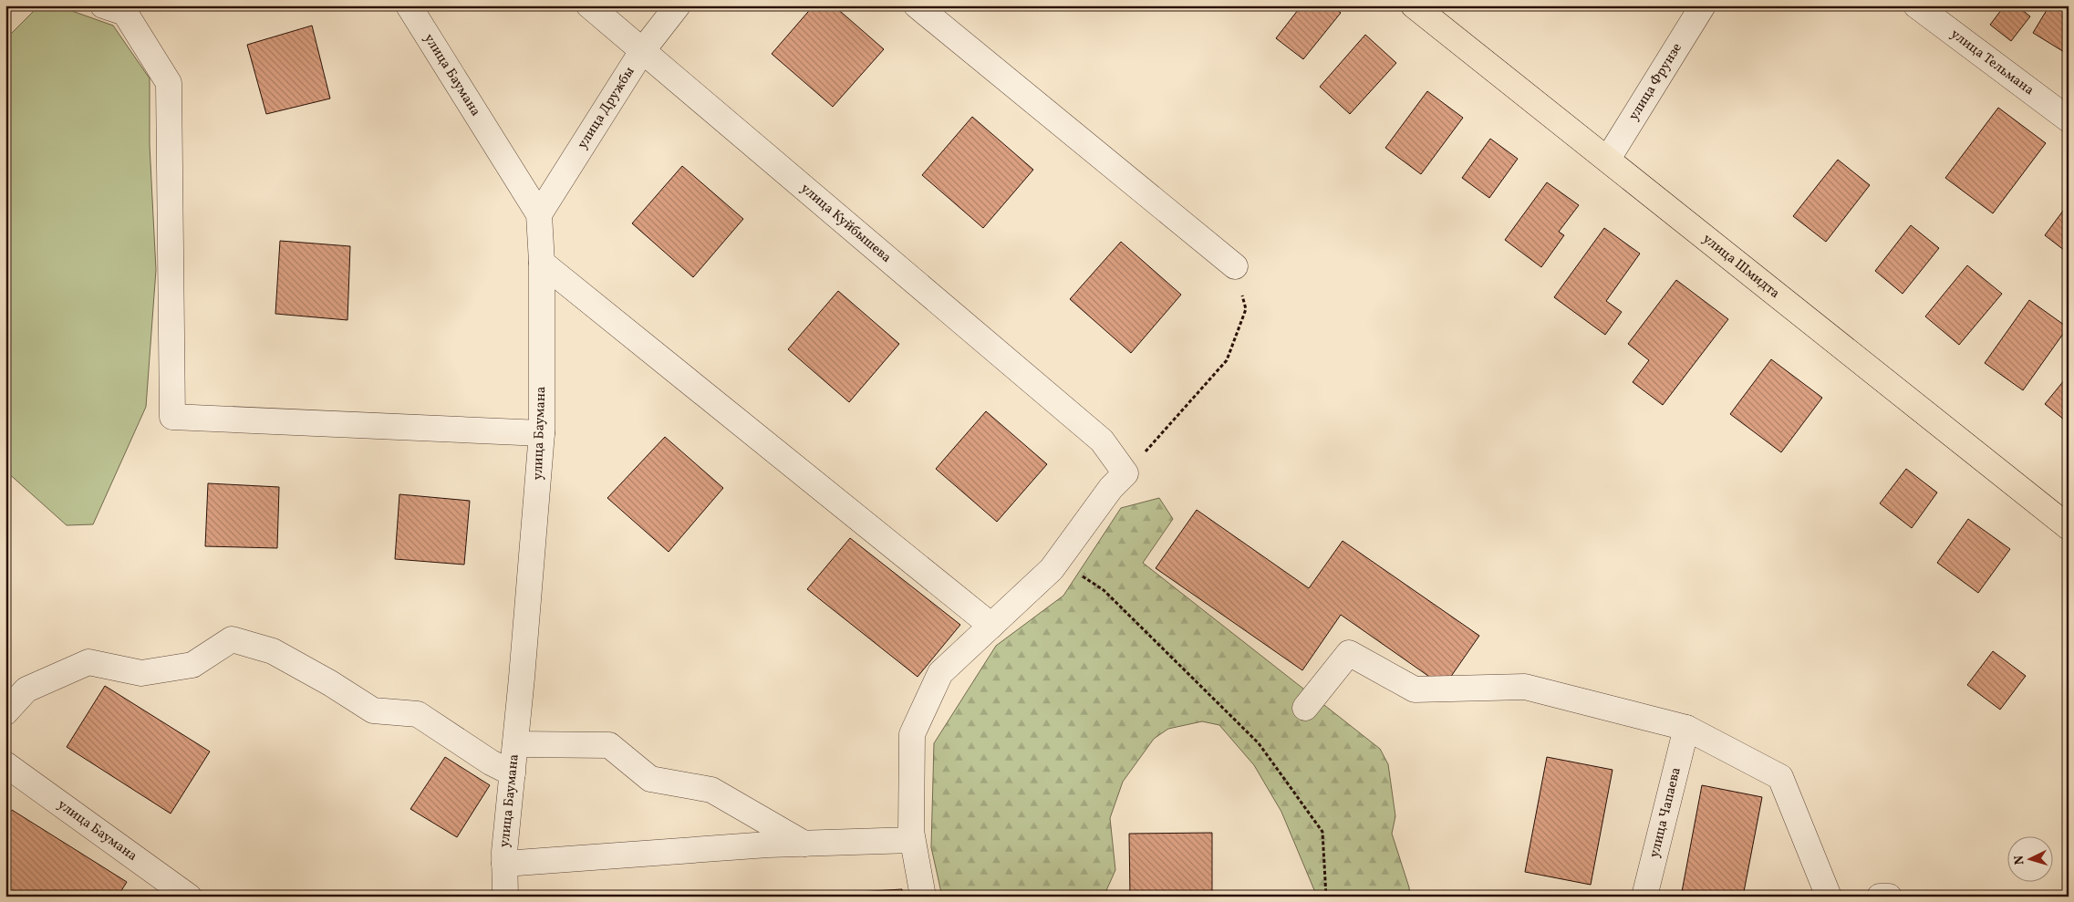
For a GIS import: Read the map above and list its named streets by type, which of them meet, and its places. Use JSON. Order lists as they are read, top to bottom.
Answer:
{
  "streets": {
    "main road": ["улица Шмидта"],
    "street": [
      "улица Тельмана",
      "улица Баумана",
      "улица Фрунзе",
      "улица Дружбы",
      "улица Куйбышева",
      "улица Чапаева"
    ]
  },
  "crossings": [
    ["улица Баумана", "улица Дружбы"],
    ["улица Фрунзе", "улица Шмидта"],
    ["улица Дружбы", "улица Куйбышева"]
  ],
  "north": "left"
}
